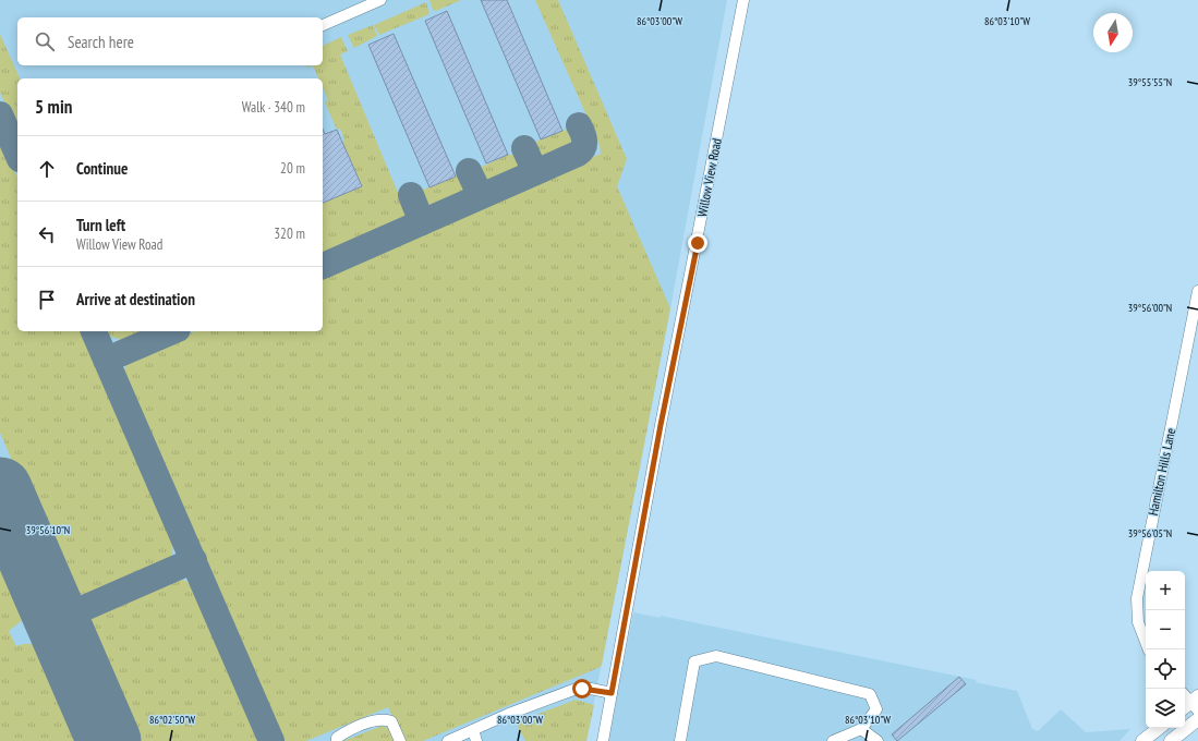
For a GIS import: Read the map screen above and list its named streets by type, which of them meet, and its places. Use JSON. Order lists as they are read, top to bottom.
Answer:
{
  "streets": {
    "street": ["Willow View Road", "Hamilton Hills Lane"]
  },
  "north": "bottom",
  "page": {
    "search": "Search here",
    "heading": ["5 min", "Walk · 340 m"],
    "list": [
      ["Continue", "20 m"],
      ["Turn left", "Willow View Road", "320 m"],
      "Arrive at destination"
    ],
    "map_buttons": ["+", "−"]
  },
  "coordinates": [
    "86°03'00\"W",
    "86°03'10\"W",
    "39°55'55\"N",
    "39°56'00\"N",
    "39°56'10\"N",
    "39°56'05\"N",
    "86°02'50\"W"
  ]
}
